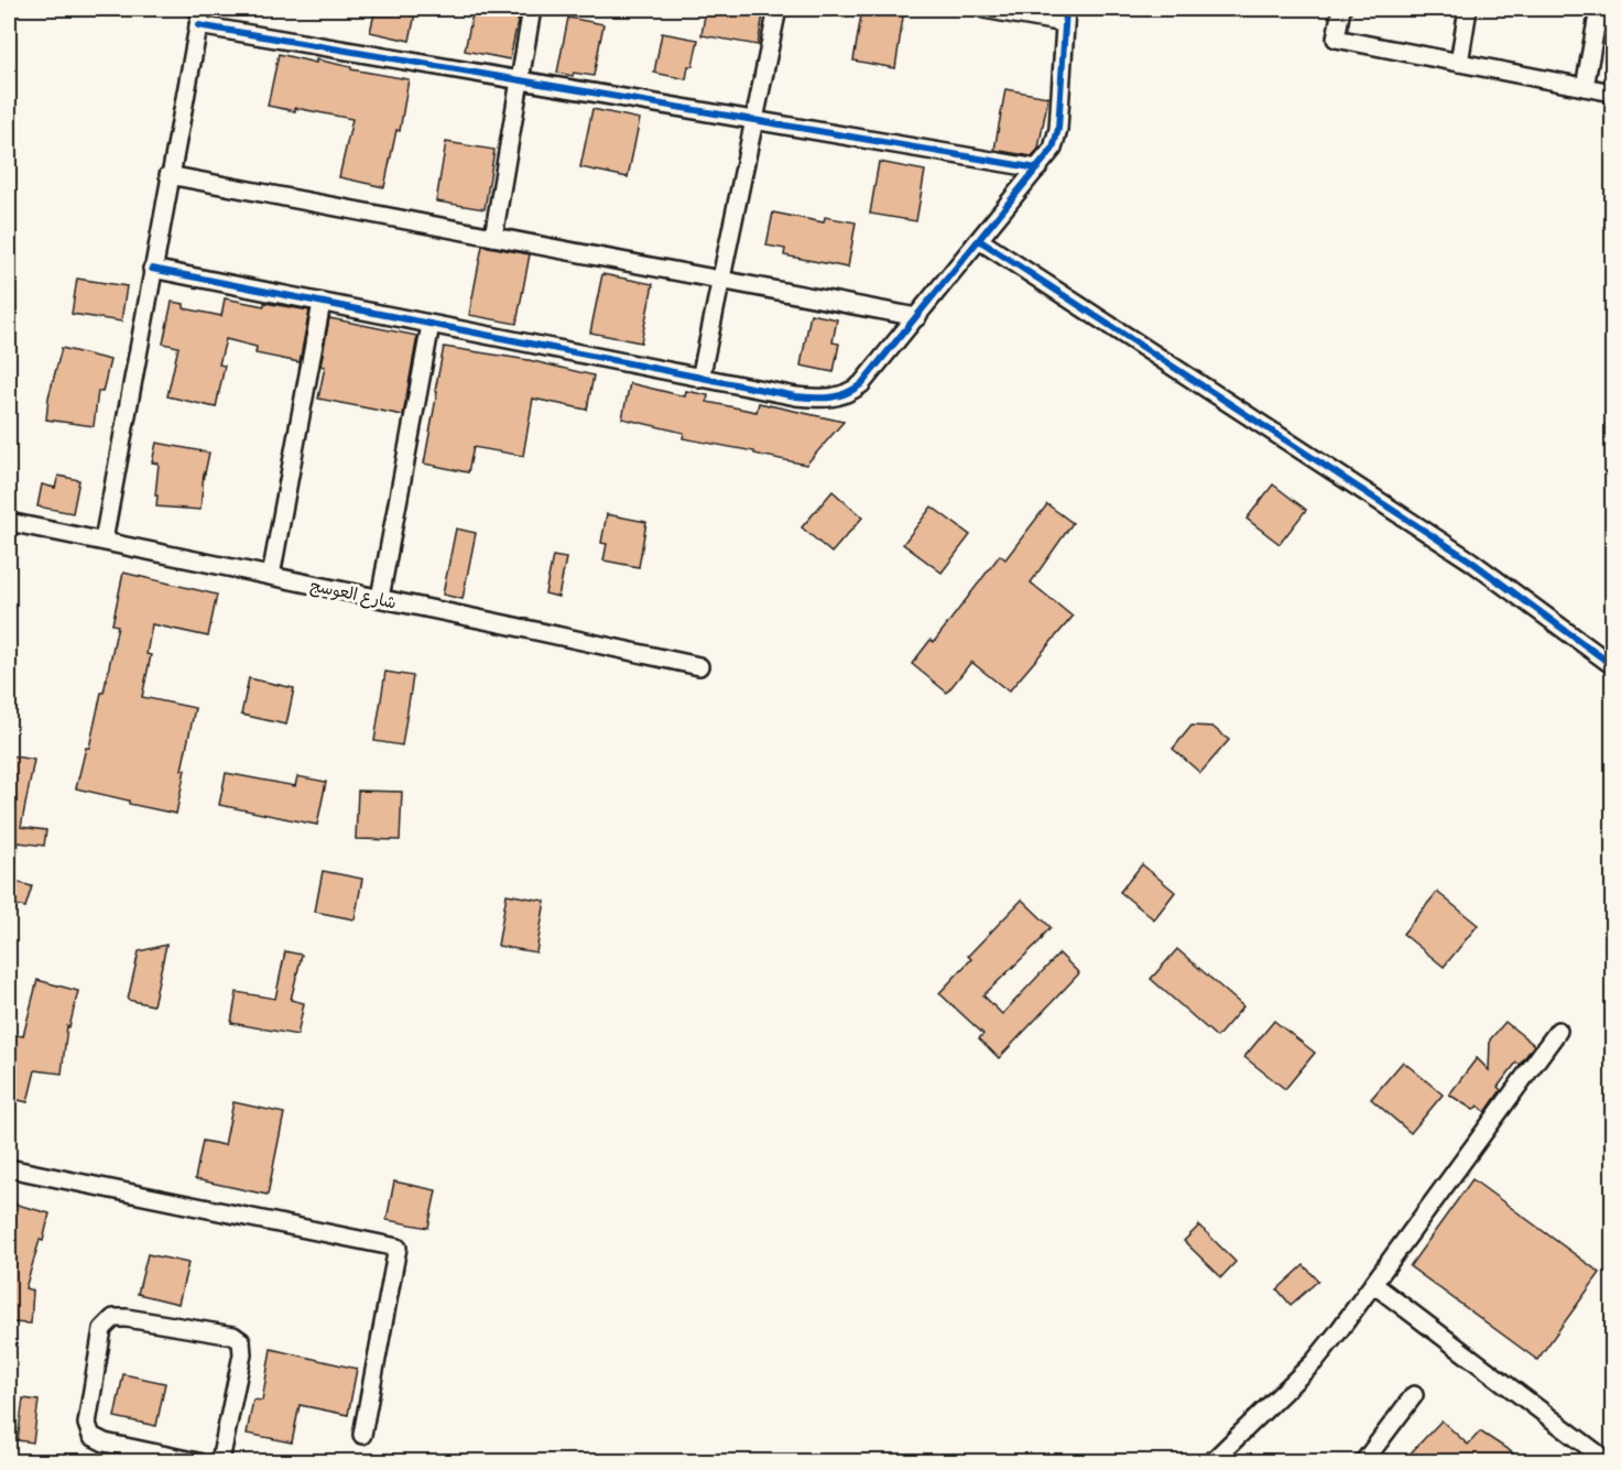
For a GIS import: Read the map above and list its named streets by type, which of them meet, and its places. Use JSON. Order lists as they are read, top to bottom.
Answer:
{
  "streets": {
    "street": ["شارع العوسج"]
  }
}
